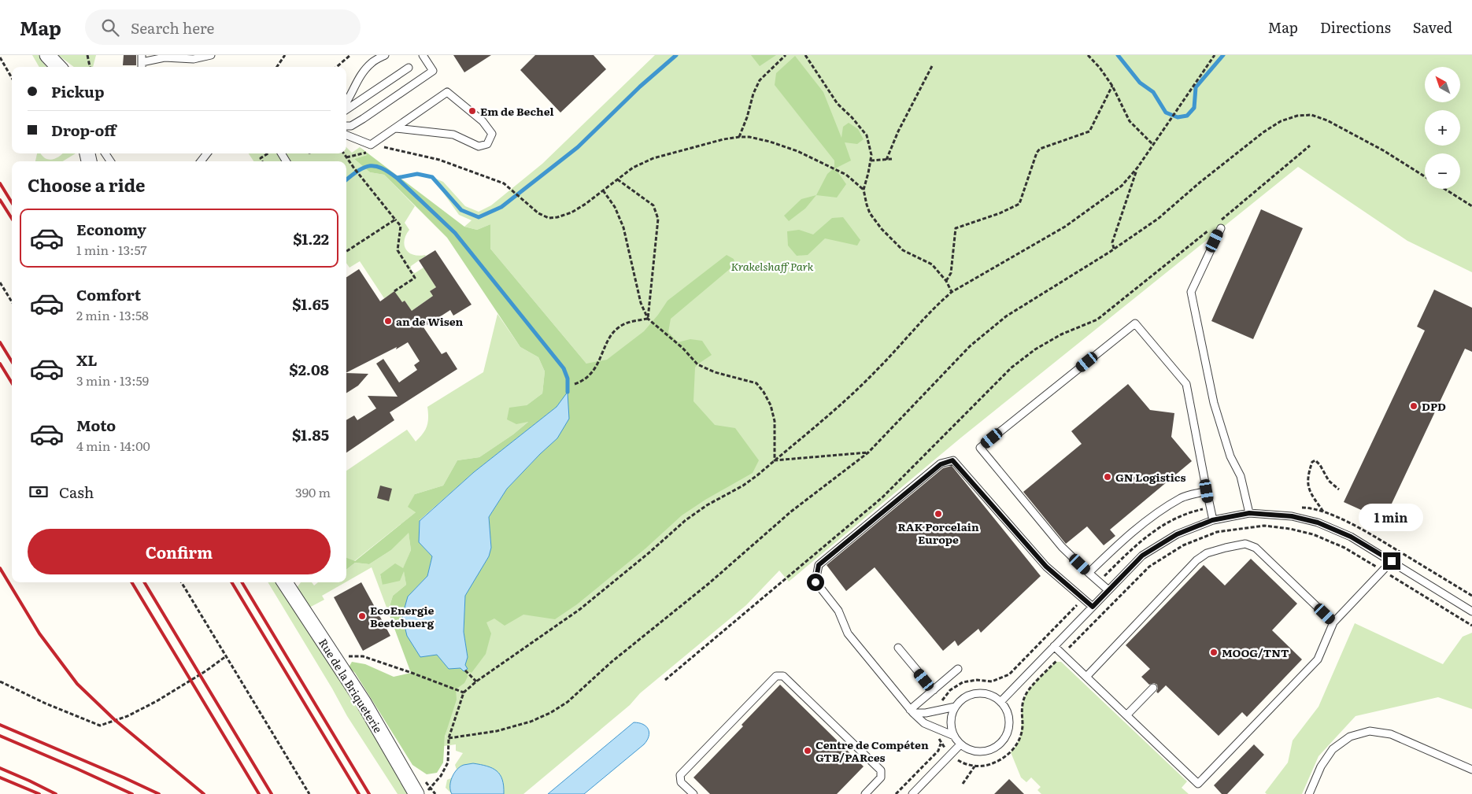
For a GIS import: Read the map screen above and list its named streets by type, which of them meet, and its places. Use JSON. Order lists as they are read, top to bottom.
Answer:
{
  "streets": {
    "street": ["Rue de la Briqueterie"]
  },
  "parks": ["Krakelshaff Park"],
  "places": [
    "Em de Bechel",
    "an de Wisen",
    "DPD",
    "GN Logistics",
    "RAK Porcelain Europe",
    "EcoEnergie Beetebuerg",
    "MOOG/TNT",
    "Centre de Compéten GTB/PARces"
  ],
  "north": "top left",
  "page": {
    "header": "Map",
    "search": "Search here",
    "nav": ["Map", "Directions", "Saved"],
    "map_buttons": ["+", "−"],
    "banner": ["Pickup", "Drop-off"],
    "heading": "Choose a ride",
    "list": [
      {
        "name": "Economy",
        "note": "1 min · 13:57",
        "value": "$1.22"
      },
      {
        "name": "Comfort",
        "note": "2 min · 13:58",
        "value": "$1.65"
      },
      {
        "name": "XL",
        "note": "3 min · 13:59",
        "value": "$2.08"
      },
      {
        "name": "Moto",
        "note": "4 min · 14:00",
        "value": "$1.85"
      }
    ],
    "pay": ["Cash", "390 m"],
    "bubble": "1 min",
    "buttons": "Confirm"
  }
}
